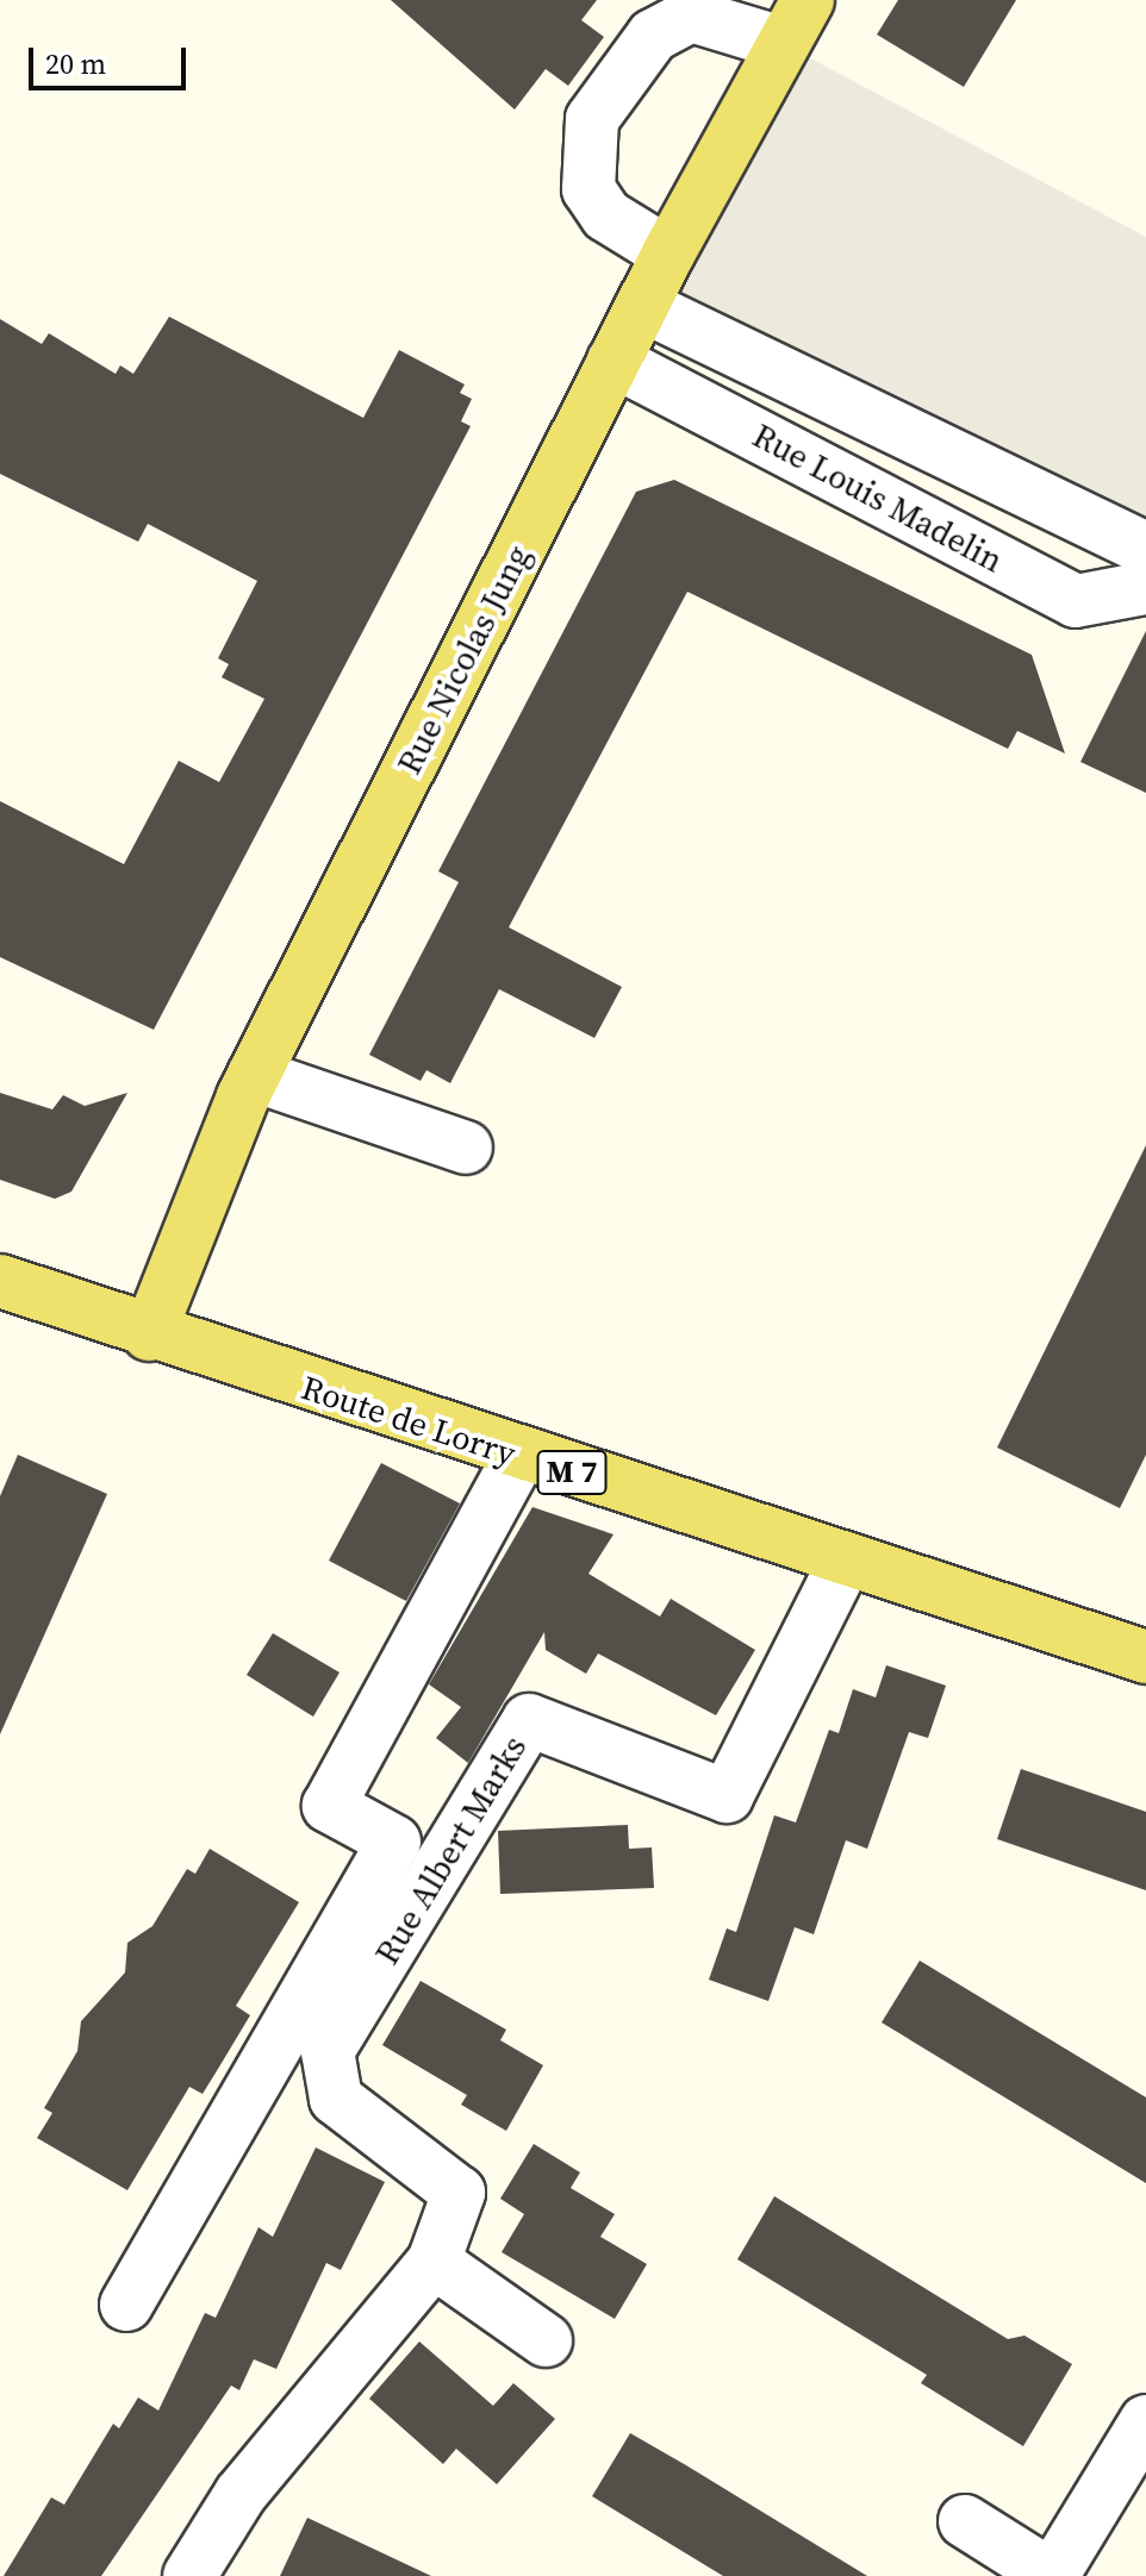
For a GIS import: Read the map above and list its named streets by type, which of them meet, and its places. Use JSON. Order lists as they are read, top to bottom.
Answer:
{
  "streets": {
    "main road": ["Rue Nicolas Jung", "Route de Lorry", "M 7"],
    "street": ["Rue Louis Madelin", "Rue Albert Marks"]
  },
  "crossings": [
    ["Rue Louis Madelin", "Rue Nicolas Jung"],
    ["Rue Nicolas Jung", "Route de Lorry"],
    ["Route de Lorry", "Rue Albert Marks"]
  ],
  "scale_bar": "20 m"
}
